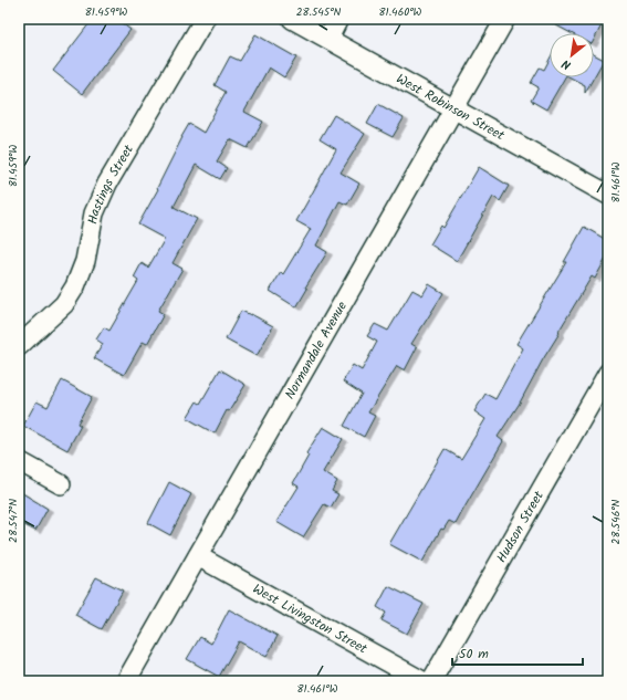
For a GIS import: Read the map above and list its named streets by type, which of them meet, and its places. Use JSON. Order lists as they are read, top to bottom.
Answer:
{
  "streets": {
    "street": [
      "West Robinson Street",
      "Hastings Street",
      "Normandale Avenue",
      "Hudson Street",
      "West Livingston Street"
    ]
  },
  "crossings": [
    ["West Robinson Street", "Normandale Avenue"],
    ["Normandale Avenue", "West Livingston Street"]
  ],
  "scale_bar": "50 m",
  "north": "bottom left",
  "coordinates": [
    "81.459°W",
    "28.545°N",
    "81.460°W",
    "81.461°W",
    "28.547°N",
    "28.546°N"
  ]
}
